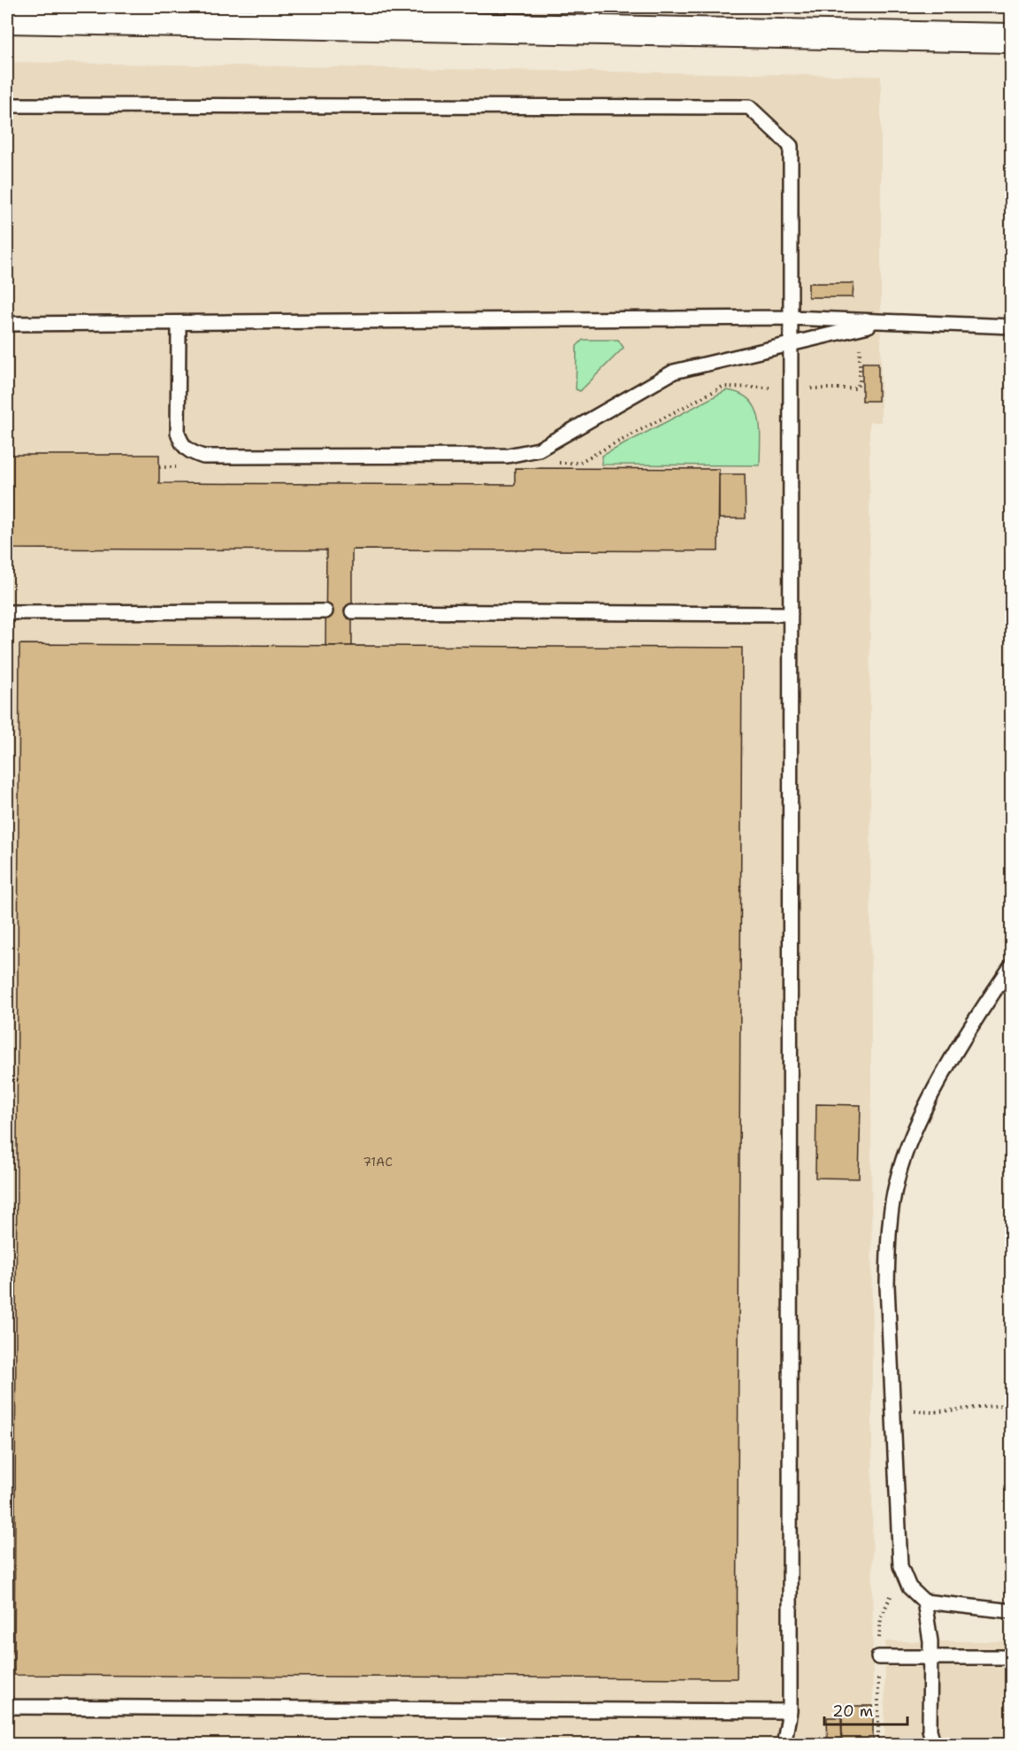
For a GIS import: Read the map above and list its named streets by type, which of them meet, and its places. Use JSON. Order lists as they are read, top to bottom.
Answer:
{
  "house_numbers": ["71АС"],
  "scale_bar": "20 m"
}
